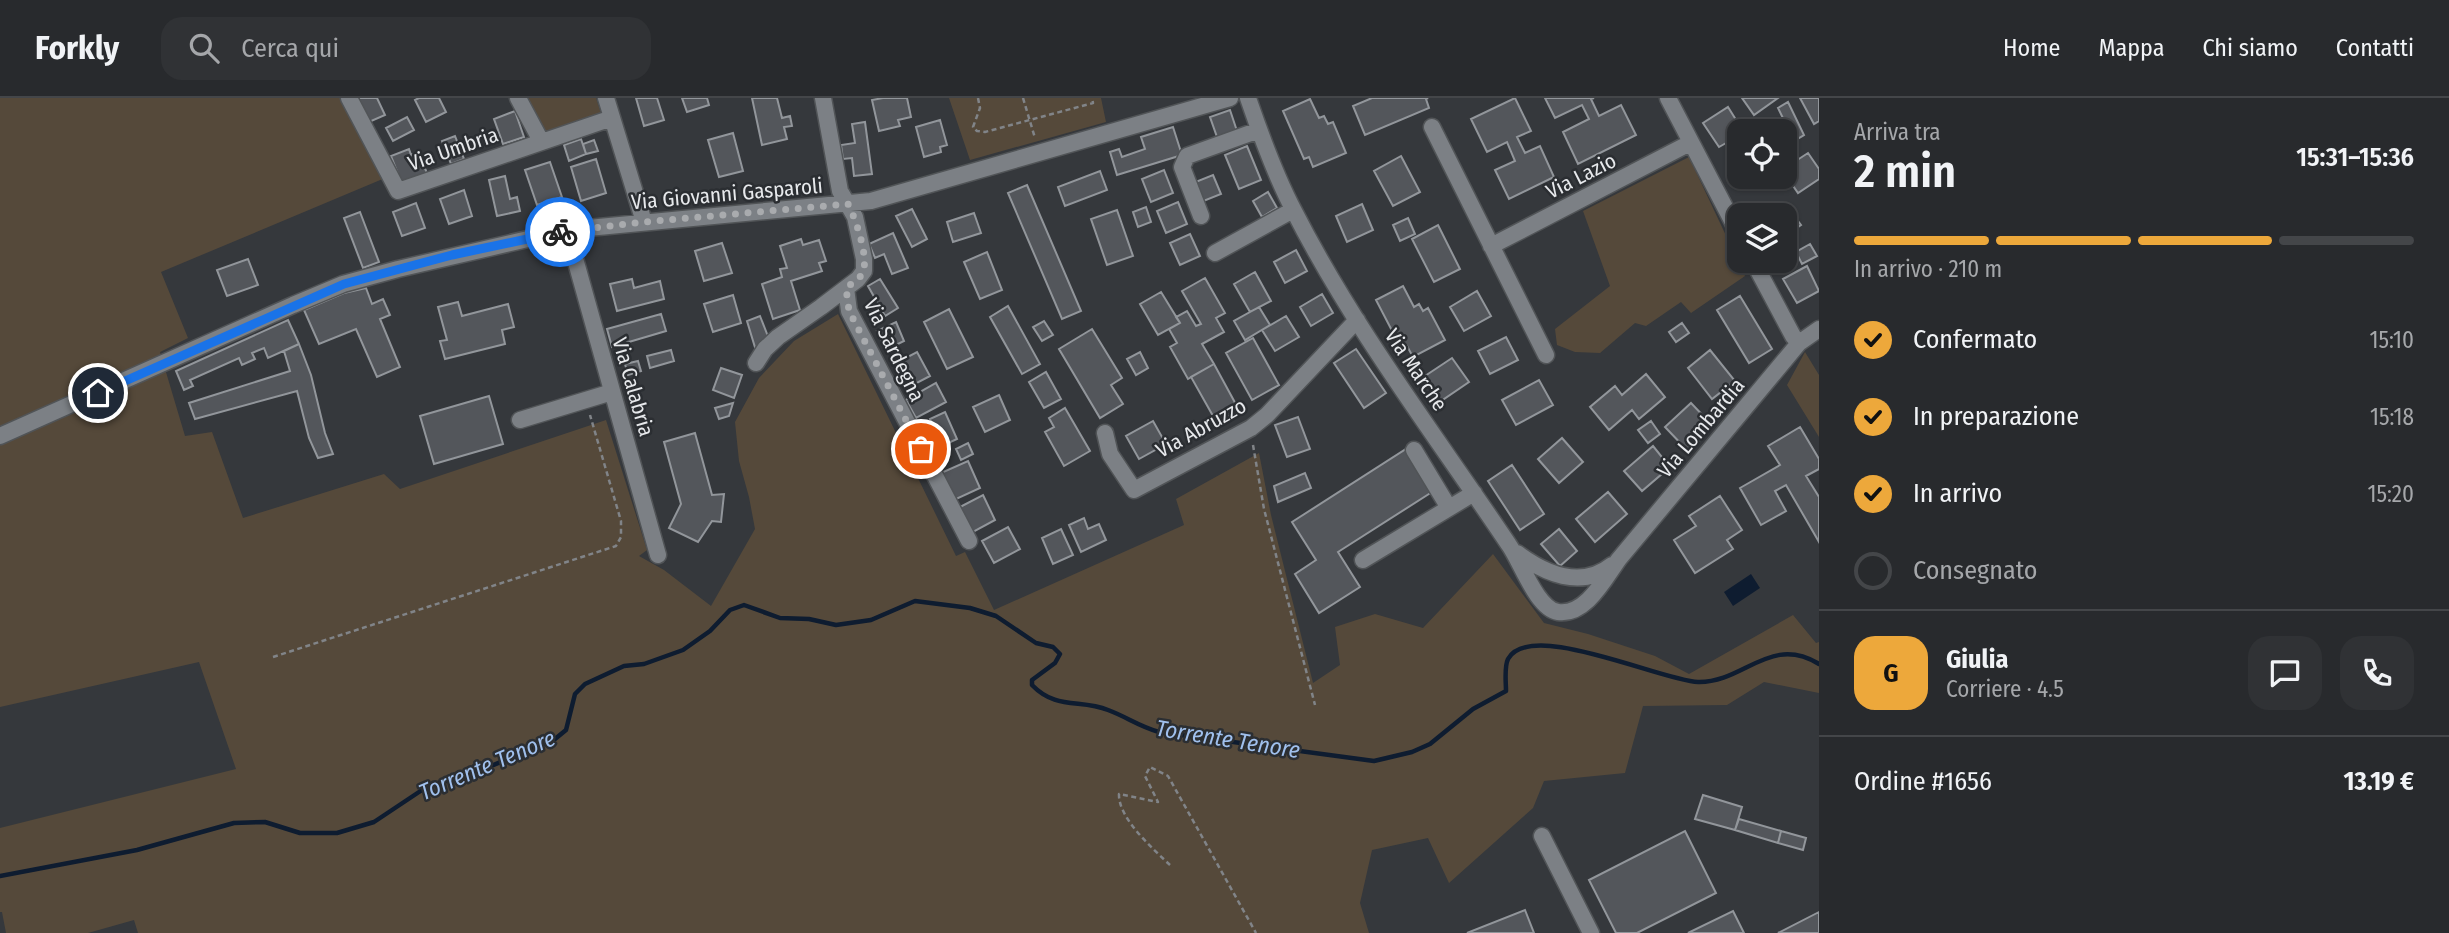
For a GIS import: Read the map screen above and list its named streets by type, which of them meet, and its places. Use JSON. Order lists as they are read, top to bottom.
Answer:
{
  "streets": {
    "street": [
      "Via Umbria",
      "Via Lazio",
      "Via Giovanni Gasparoli",
      "Via Sardegna",
      "Via Marche",
      "Via Calabria",
      "Via Abruzzo",
      "Via Lombardia"
    ]
  },
  "crossings": [
    ["Via Giovanni Gasparoli", "Via Sardegna"],
    ["Via Giovanni Gasparoli", "Via Calabria"],
    ["Via Marche", "Via Abruzzo"],
    ["Via Marche", "Via Lombardia"]
  ],
  "water": ["Torrente Tenore"],
  "page": {
    "header": "Forkly",
    "search": "Cerca qui",
    "nav": [
      "Home",
      "Mappa",
      "Chi siamo",
      "Contatti"
    ],
    "heading": ["2 min", "Arriva tra", "15:31–15:36"],
    "panel": [
      "Giulia",
      "Corriere · 4.5",
      "Ordine #1656",
      "13.19 €"
    ],
    "bar": "In arrivo · 210 m",
    "list": [
      ["Confermato", "15:10"],
      ["In preparazione", "15:18"],
      ["In arrivo", "15:20"],
      "Consegnato"
    ],
    "round": "G"
  }
}
